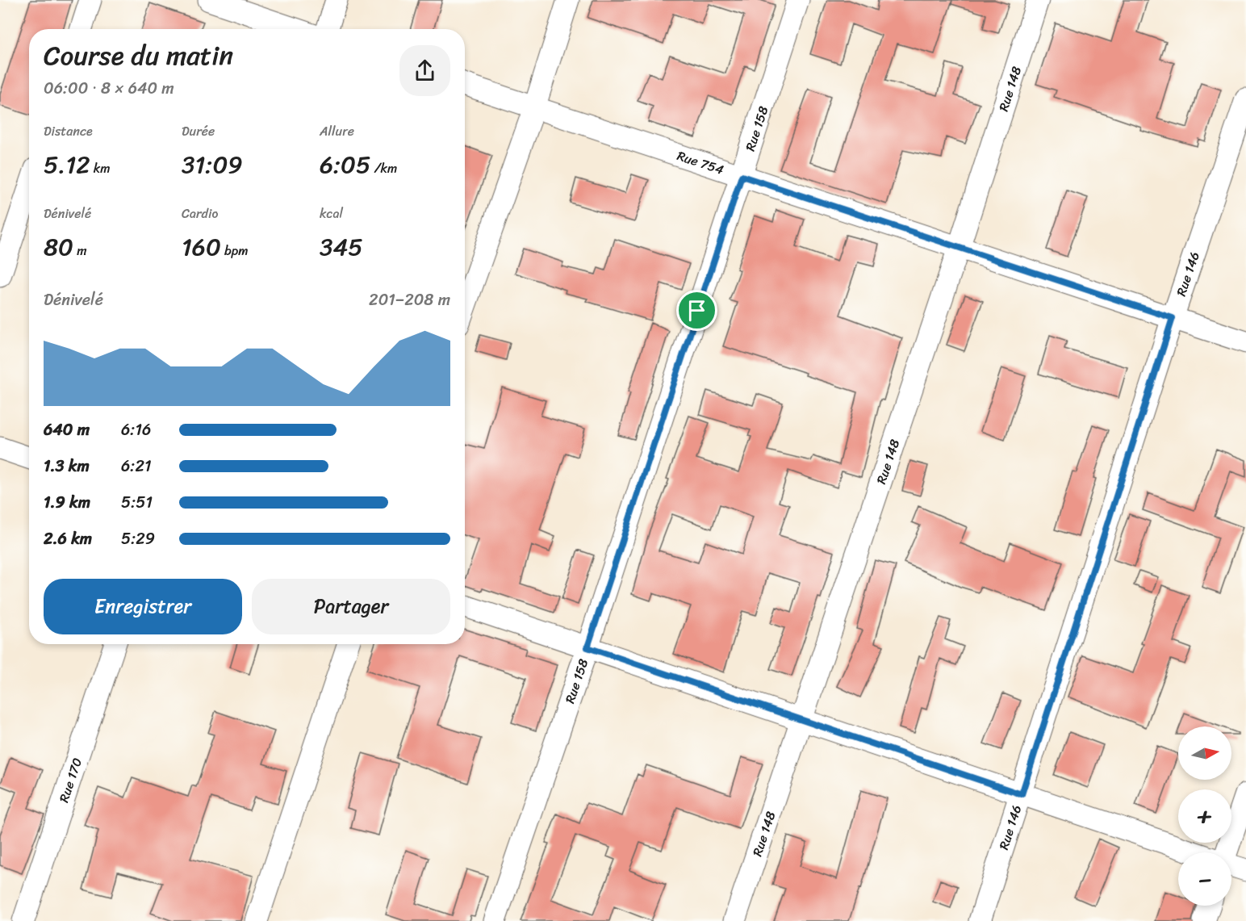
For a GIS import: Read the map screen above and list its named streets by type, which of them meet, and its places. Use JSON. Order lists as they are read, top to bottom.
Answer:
{
  "streets": {
    "street": [
      "Rue 148",
      "Rue 158",
      "Rue 754",
      "Rue 146",
      "Rue 170"
    ]
  },
  "crossings": [
    ["Rue 148", "Rue 754"],
    ["Rue 158", "Rue 754"],
    ["Rue 754", "Rue 146"]
  ],
  "north": "right",
  "page": {
    "heading": ["Course du matin", "06:00 · 8 × 640 m"],
    "stats": [
      ["Distance", "5.12 km"],
      ["Durée", "31:09"],
      ["Allure", "6:05 /km"],
      ["Dénivelé", "80 m"],
      ["Cardio", "160 bpm"],
      ["kcal", "345"]
    ],
    "chart": ["Dénivelé", "201–208 m"],
    "list": [
      {
        "name": "640 m",
        "note": "6:16"
      },
      {
        "name": "1.3 km",
        "note": "6:21"
      },
      {
        "name": "1.9 km",
        "note": "5:51"
      },
      {
        "name": "2.6 km",
        "note": "5:29"
      }
    ],
    "buttons": ["Enregistrer", "Partager"],
    "map_buttons": ["+", "−"]
  }
}
